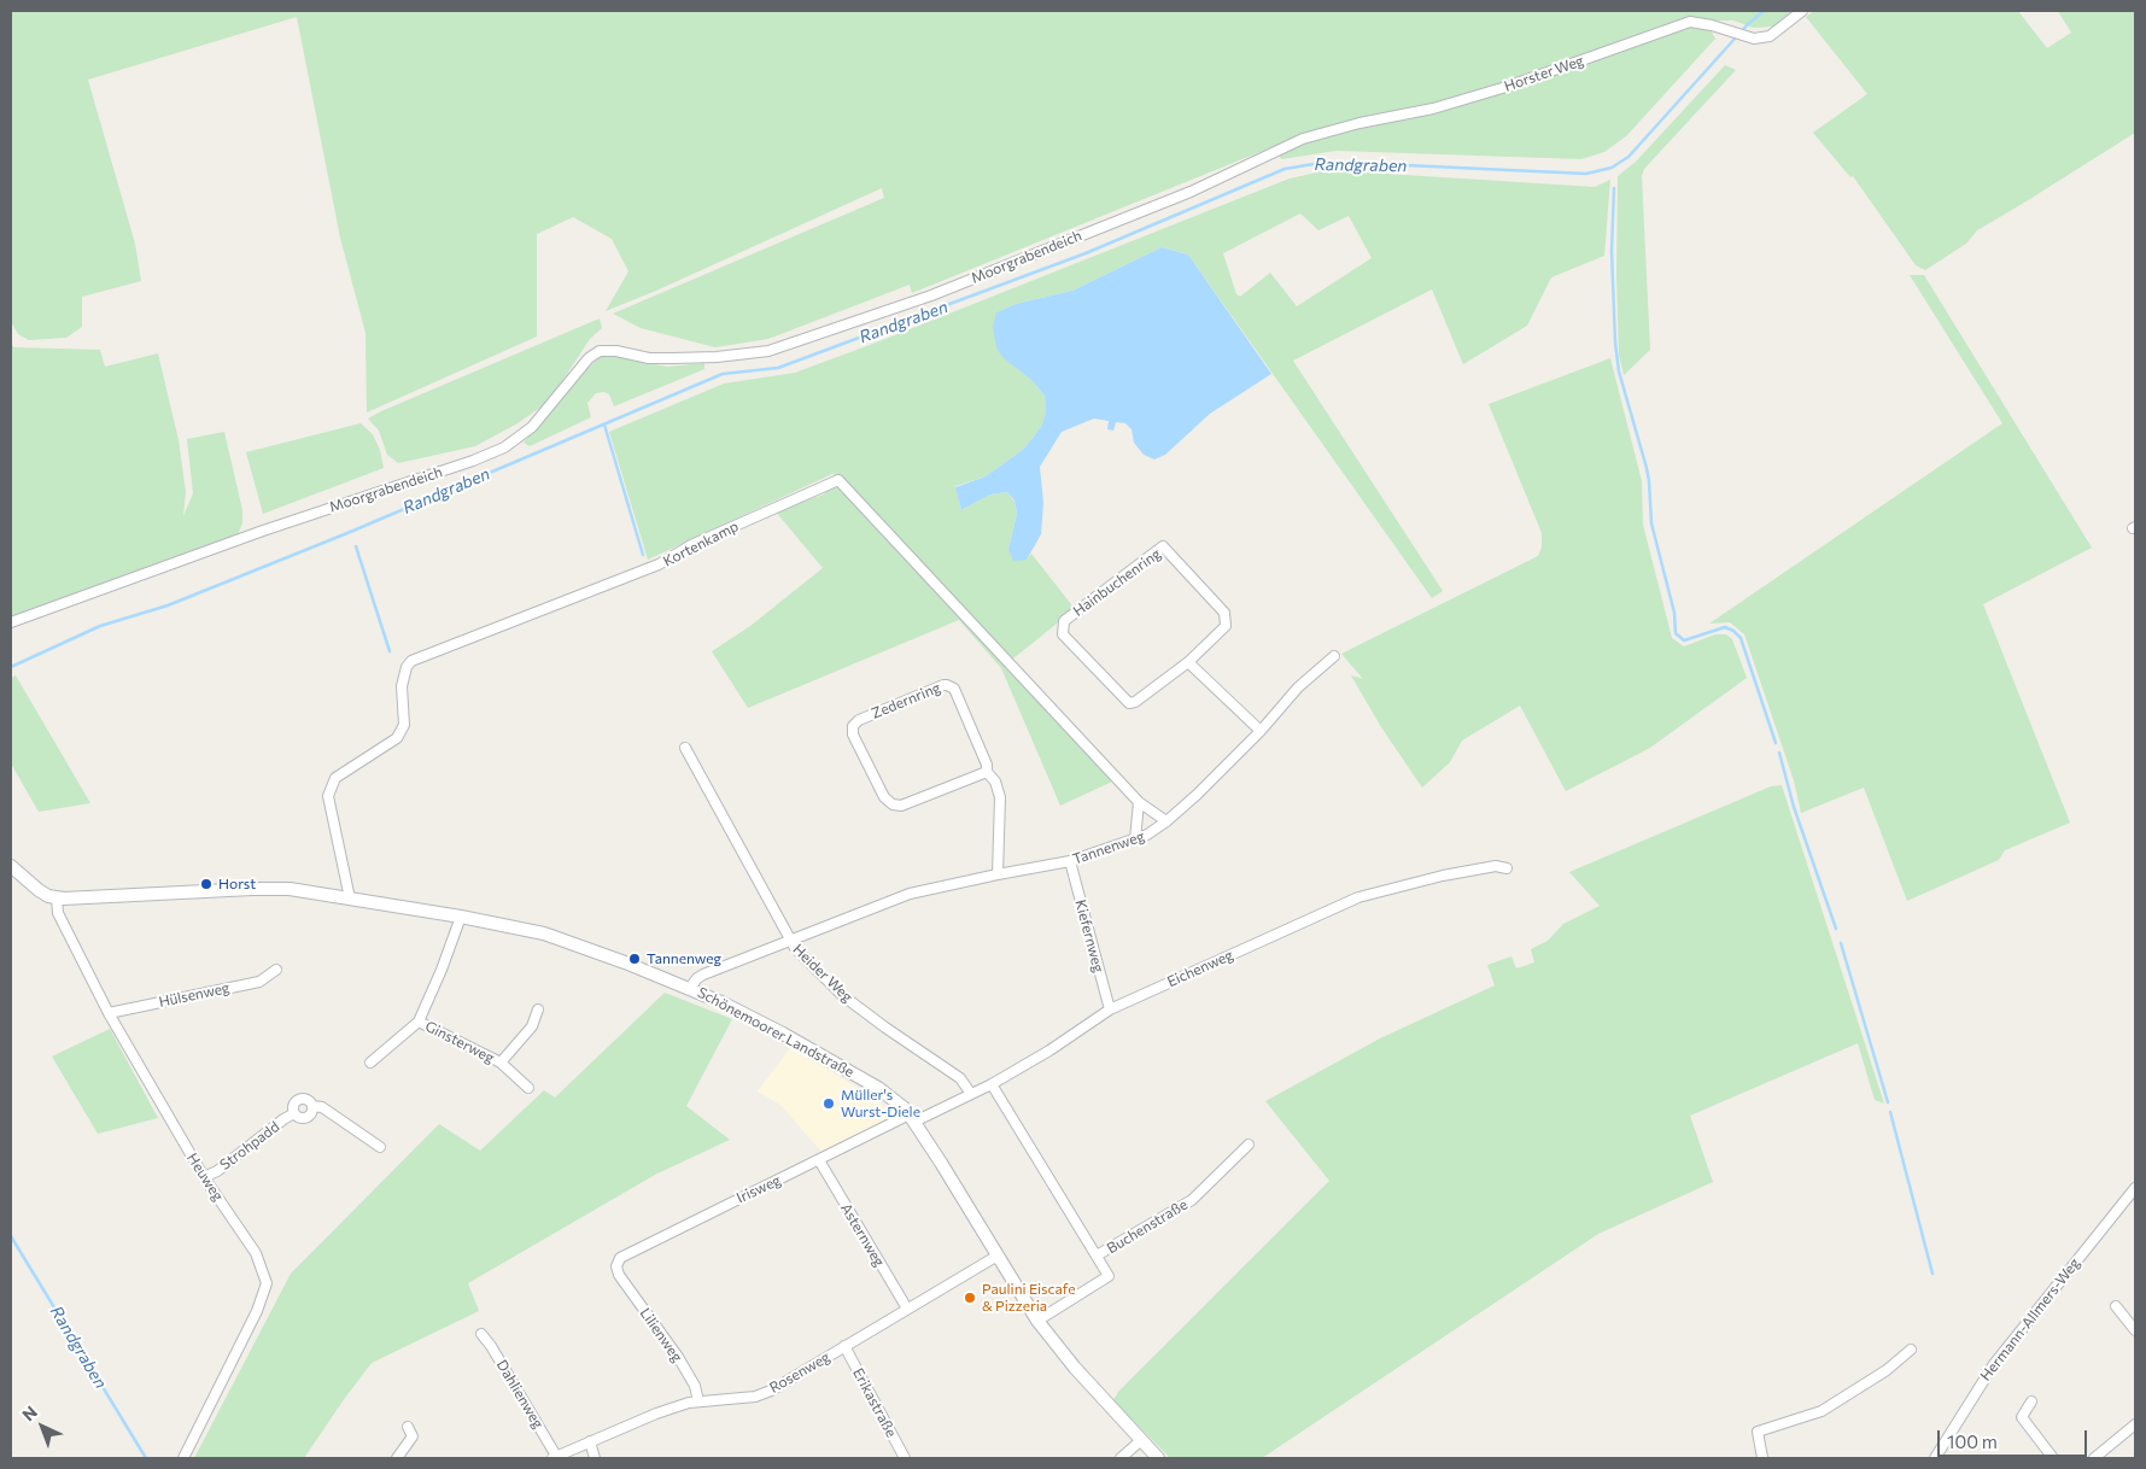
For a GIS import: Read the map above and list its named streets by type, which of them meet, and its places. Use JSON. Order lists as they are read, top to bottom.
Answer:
{
  "streets": {
    "street": [
      "Horster Weg",
      "Moorgrabendeich",
      "Kortenkamp",
      "Hainbuchenring",
      "Zedernring",
      "Tannenweg",
      "Kiefernweg",
      "Eichenweg",
      "Heider Weg",
      "Hülsenweg",
      "Schönemoorer Landstraße",
      "Ginsterweg",
      "Strohpadd",
      "Heuweg",
      "Irisweg",
      "Buchenstraße",
      "Asternweg",
      "Hermann-Allmers-Weg",
      "Lilienweg",
      "Rosenweg",
      "Dahlienweg",
      "Erikastraße"
    ]
  },
  "crossings": [
    ["Horster Weg", "Moorgrabendeich"],
    ["Kortenkamp", "Tannenweg"],
    ["Kortenkamp", "Schönemoorer Landstraße"],
    ["Zedernring", "Tannenweg"],
    ["Tannenweg", "Kiefernweg"],
    ["Tannenweg", "Heider Weg"],
    ["Tannenweg", "Schönemoorer Landstraße"],
    ["Kiefernweg", "Eichenweg"],
    ["Eichenweg", "Heider Weg"],
    ["Eichenweg", "Schönemoorer Landstraße"],
    ["Eichenweg", "Irisweg"],
    ["Hülsenweg", "Heuweg"],
    ["Schönemoorer Landstraße", "Ginsterweg"],
    ["Schönemoorer Landstraße", "Heuweg"],
    ["Schönemoorer Landstraße", "Irisweg"],
    ["Schönemoorer Landstraße", "Rosenweg"],
    ["Strohpadd", "Heuweg"],
    ["Irisweg", "Asternweg"],
    ["Irisweg", "Lilienweg"],
    ["Asternweg", "Rosenweg"],
    ["Lilienweg", "Rosenweg"],
    ["Rosenweg", "Dahlienweg"],
    ["Rosenweg", "Erikastraße"]
  ],
  "water": ["Randgraben"],
  "places": [
    "Horst",
    "Tannenweg",
    "Müller's Wurst-Diele",
    "Paulini Eiscafe & Pizzeria"
  ],
  "scale_bar": "100 m",
  "north": "top left"
}
